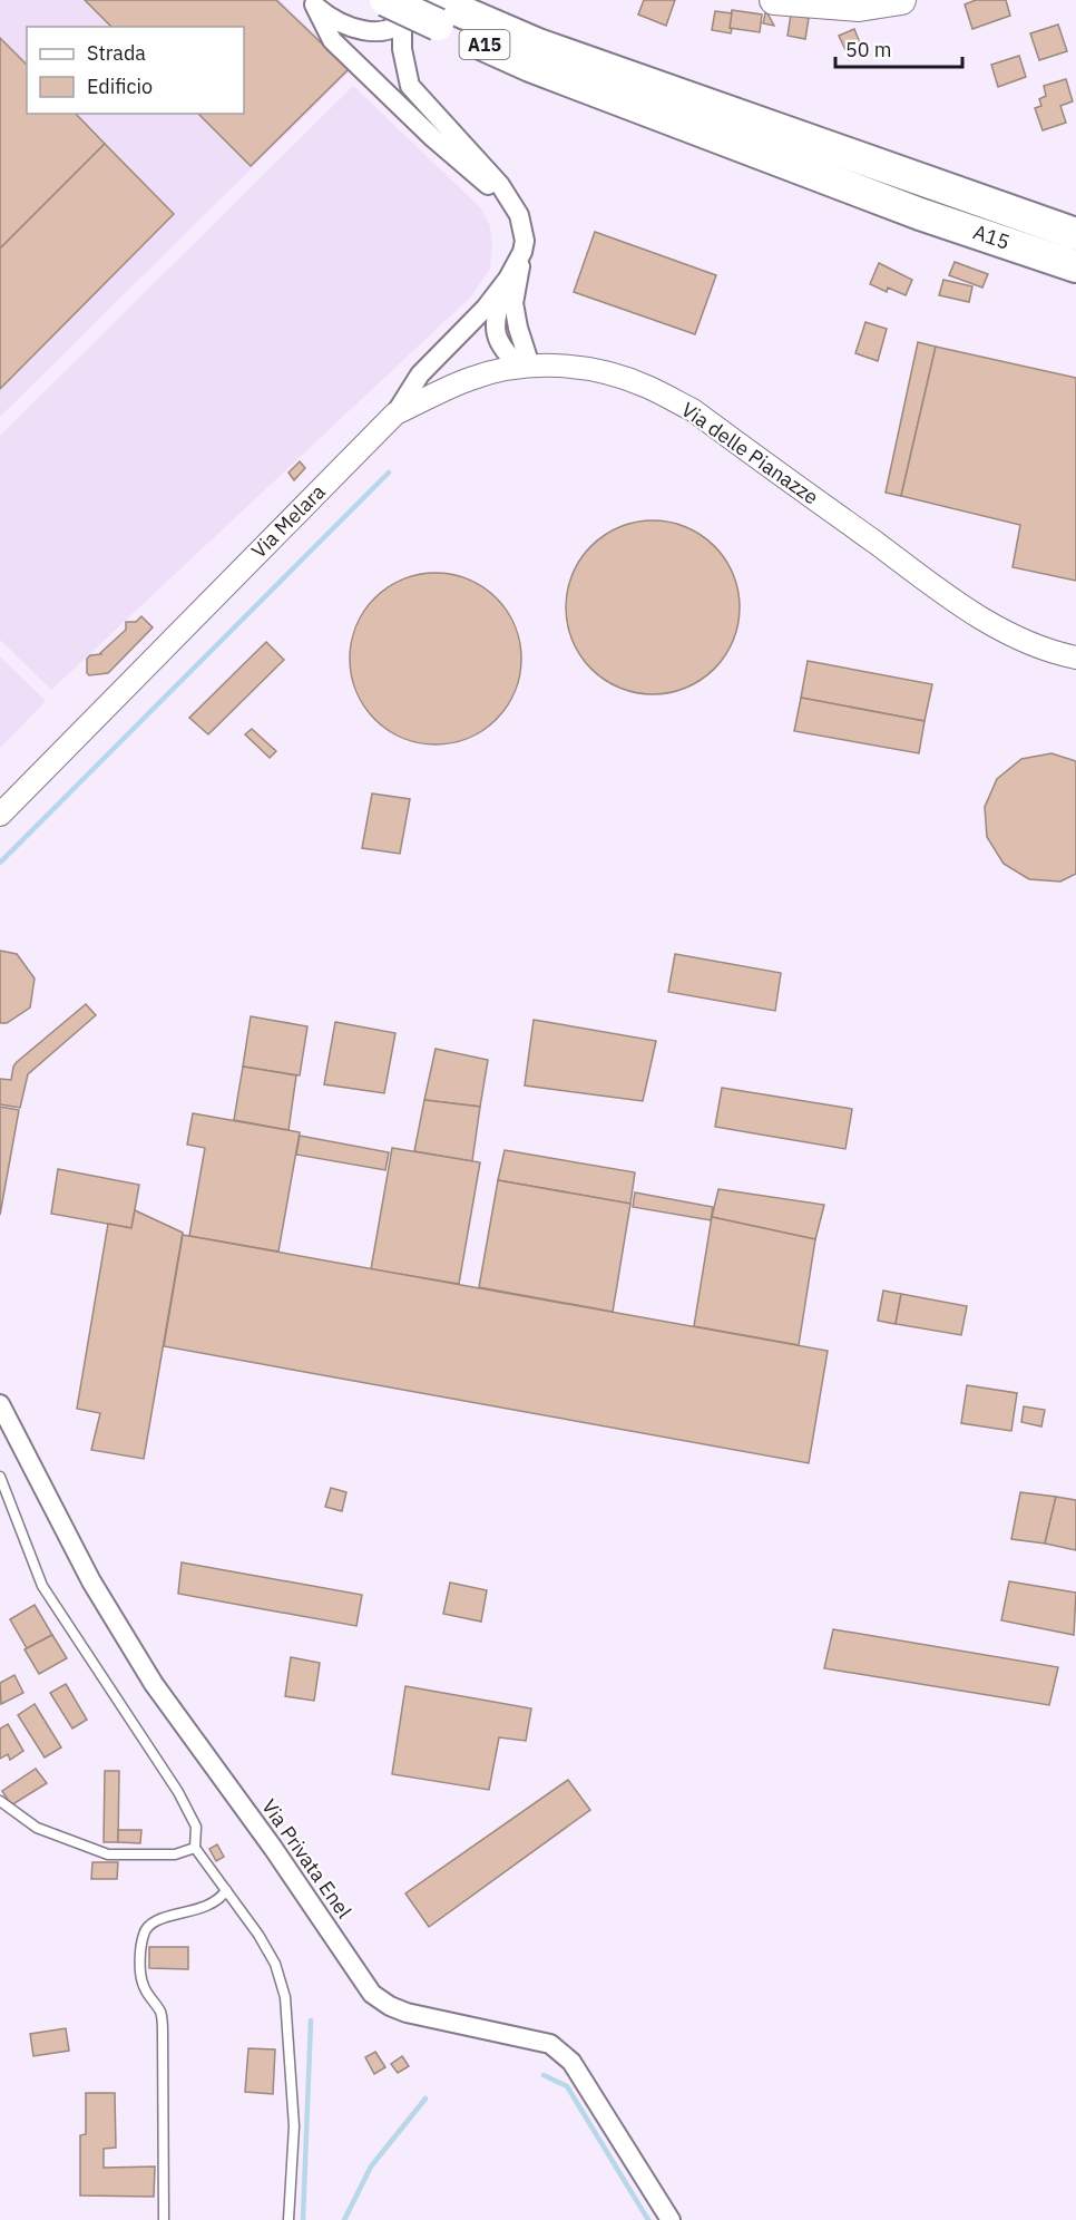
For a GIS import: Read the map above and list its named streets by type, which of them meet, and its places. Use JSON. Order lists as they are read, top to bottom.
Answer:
{
  "streets": {
    "highway": ["A15"],
    "street": ["Via delle Pianazze", "Via Melara", "Via Privata Enel"]
  },
  "crossings": [
    ["Via delle Pianazze", "Via Melara"]
  ],
  "legend": ["Strada", "Edificio"],
  "scale_bar": "50 m"
}
